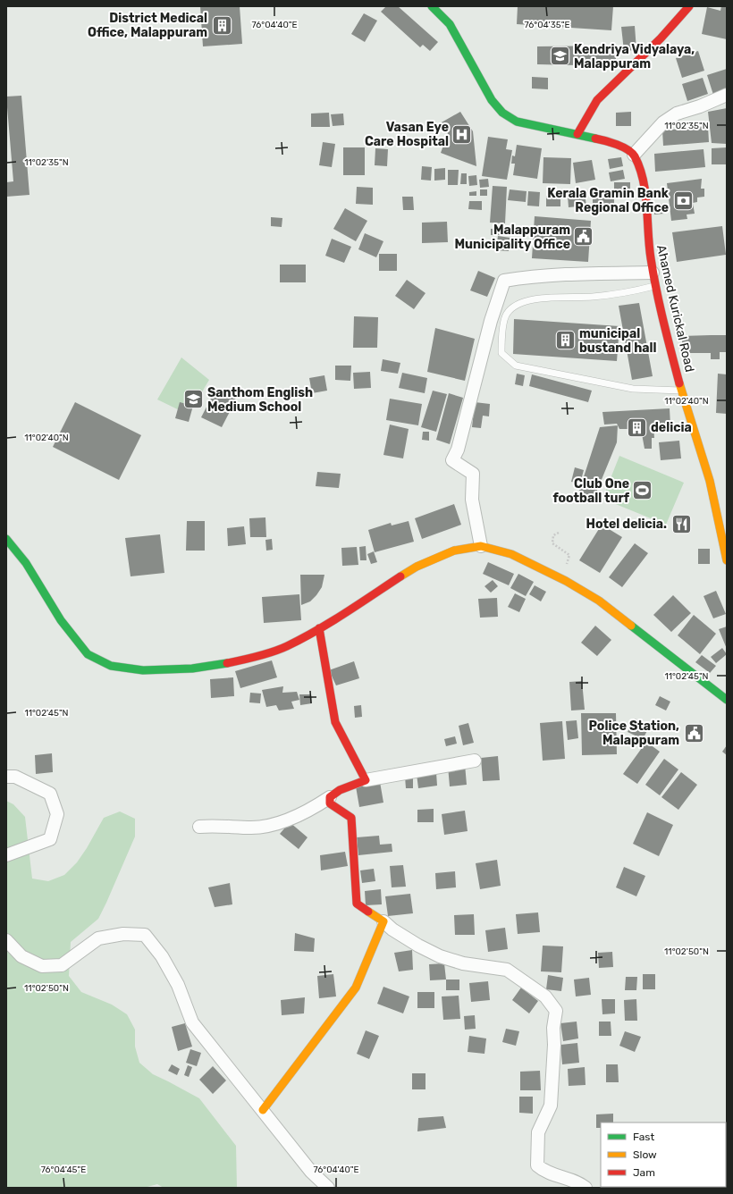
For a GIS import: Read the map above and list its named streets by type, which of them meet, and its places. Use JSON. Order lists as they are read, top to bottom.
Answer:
{
  "streets": {
    "main road": ["Ahamed Kurickal Road"]
  },
  "places": {
    "building": ["District Medical Office, Malappuram", "municipal bustand hall", "delicia"],
    "school or university": ["Kendriya Vidyalaya, Malappuram", "Santhom English Medium School"],
    "hospital": ["Vasan Eye Care Hospital"],
    "bank": ["Kerala Gramin Bank Regional Office"],
    "public building": ["Malappuram Municipality Office", "Police Station, Malappuram"],
    "sports": ["Club One football turf"],
    "restaurant": ["Hotel delicia."]
  },
  "legend": ["Fast", "Slow", "Jam"],
  "coordinates": [
    "76°04'40\"E",
    "76°04'35\"E",
    "11°02'35\"N",
    "11°02'40\"N",
    "11°02'45\"N",
    "11°02'50\"N",
    "76°04'45\"E"
  ]
}
